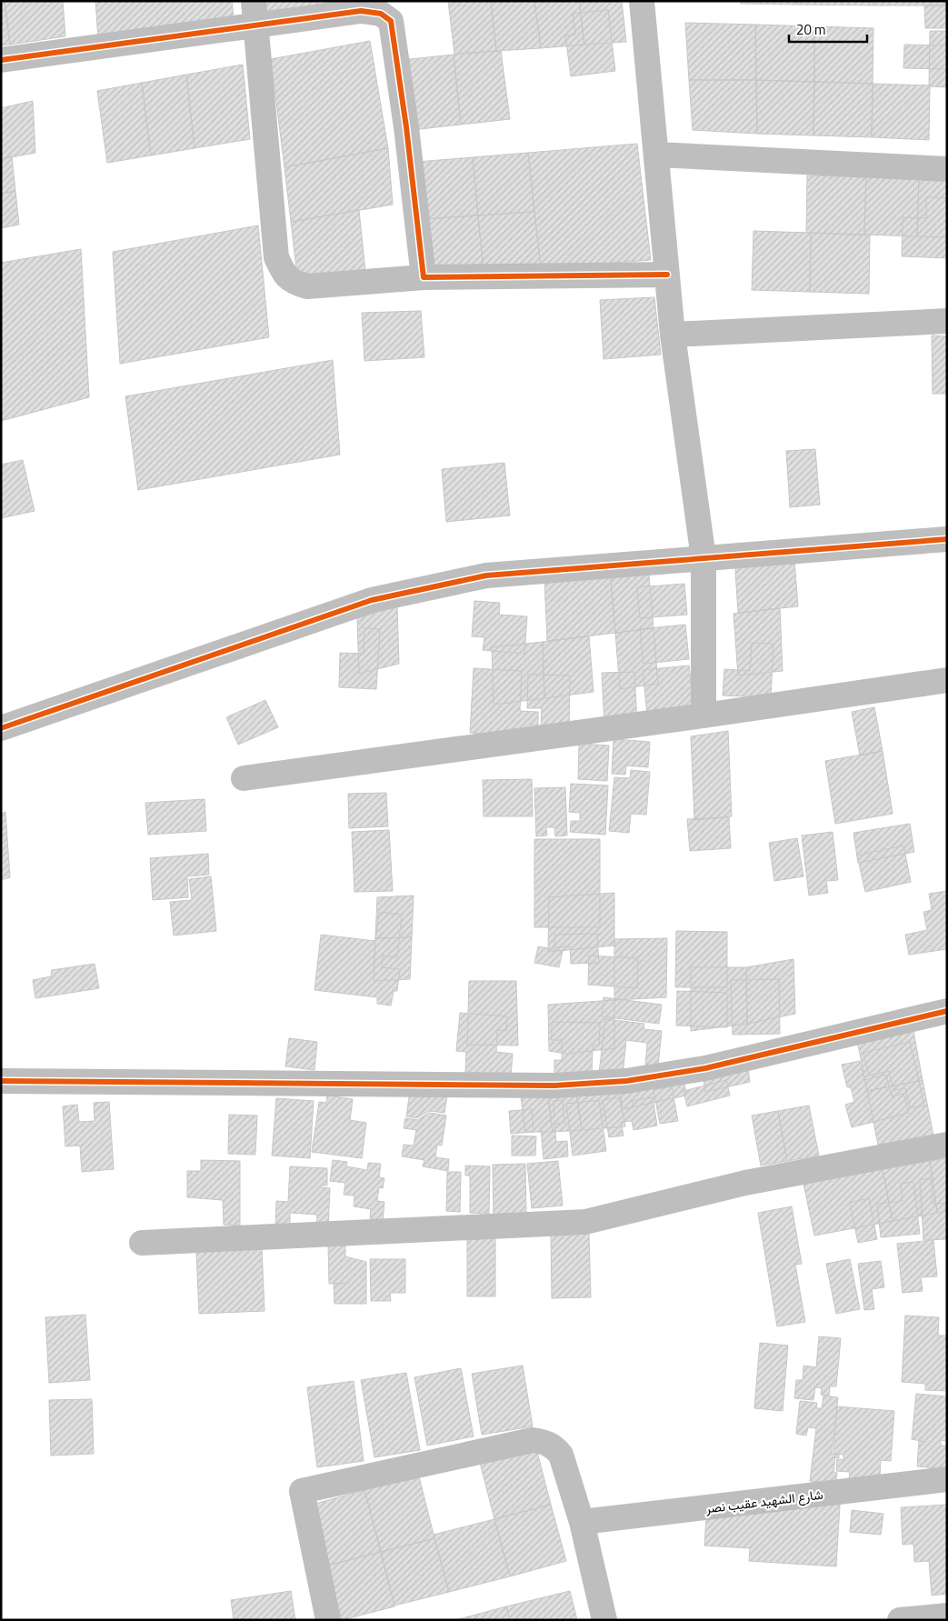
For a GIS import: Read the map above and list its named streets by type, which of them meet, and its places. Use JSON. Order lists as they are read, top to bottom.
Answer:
{
  "streets": {
    "street": ["شارع الشهيد عقيب نصر"]
  },
  "scale_bar": "20 m"
}
